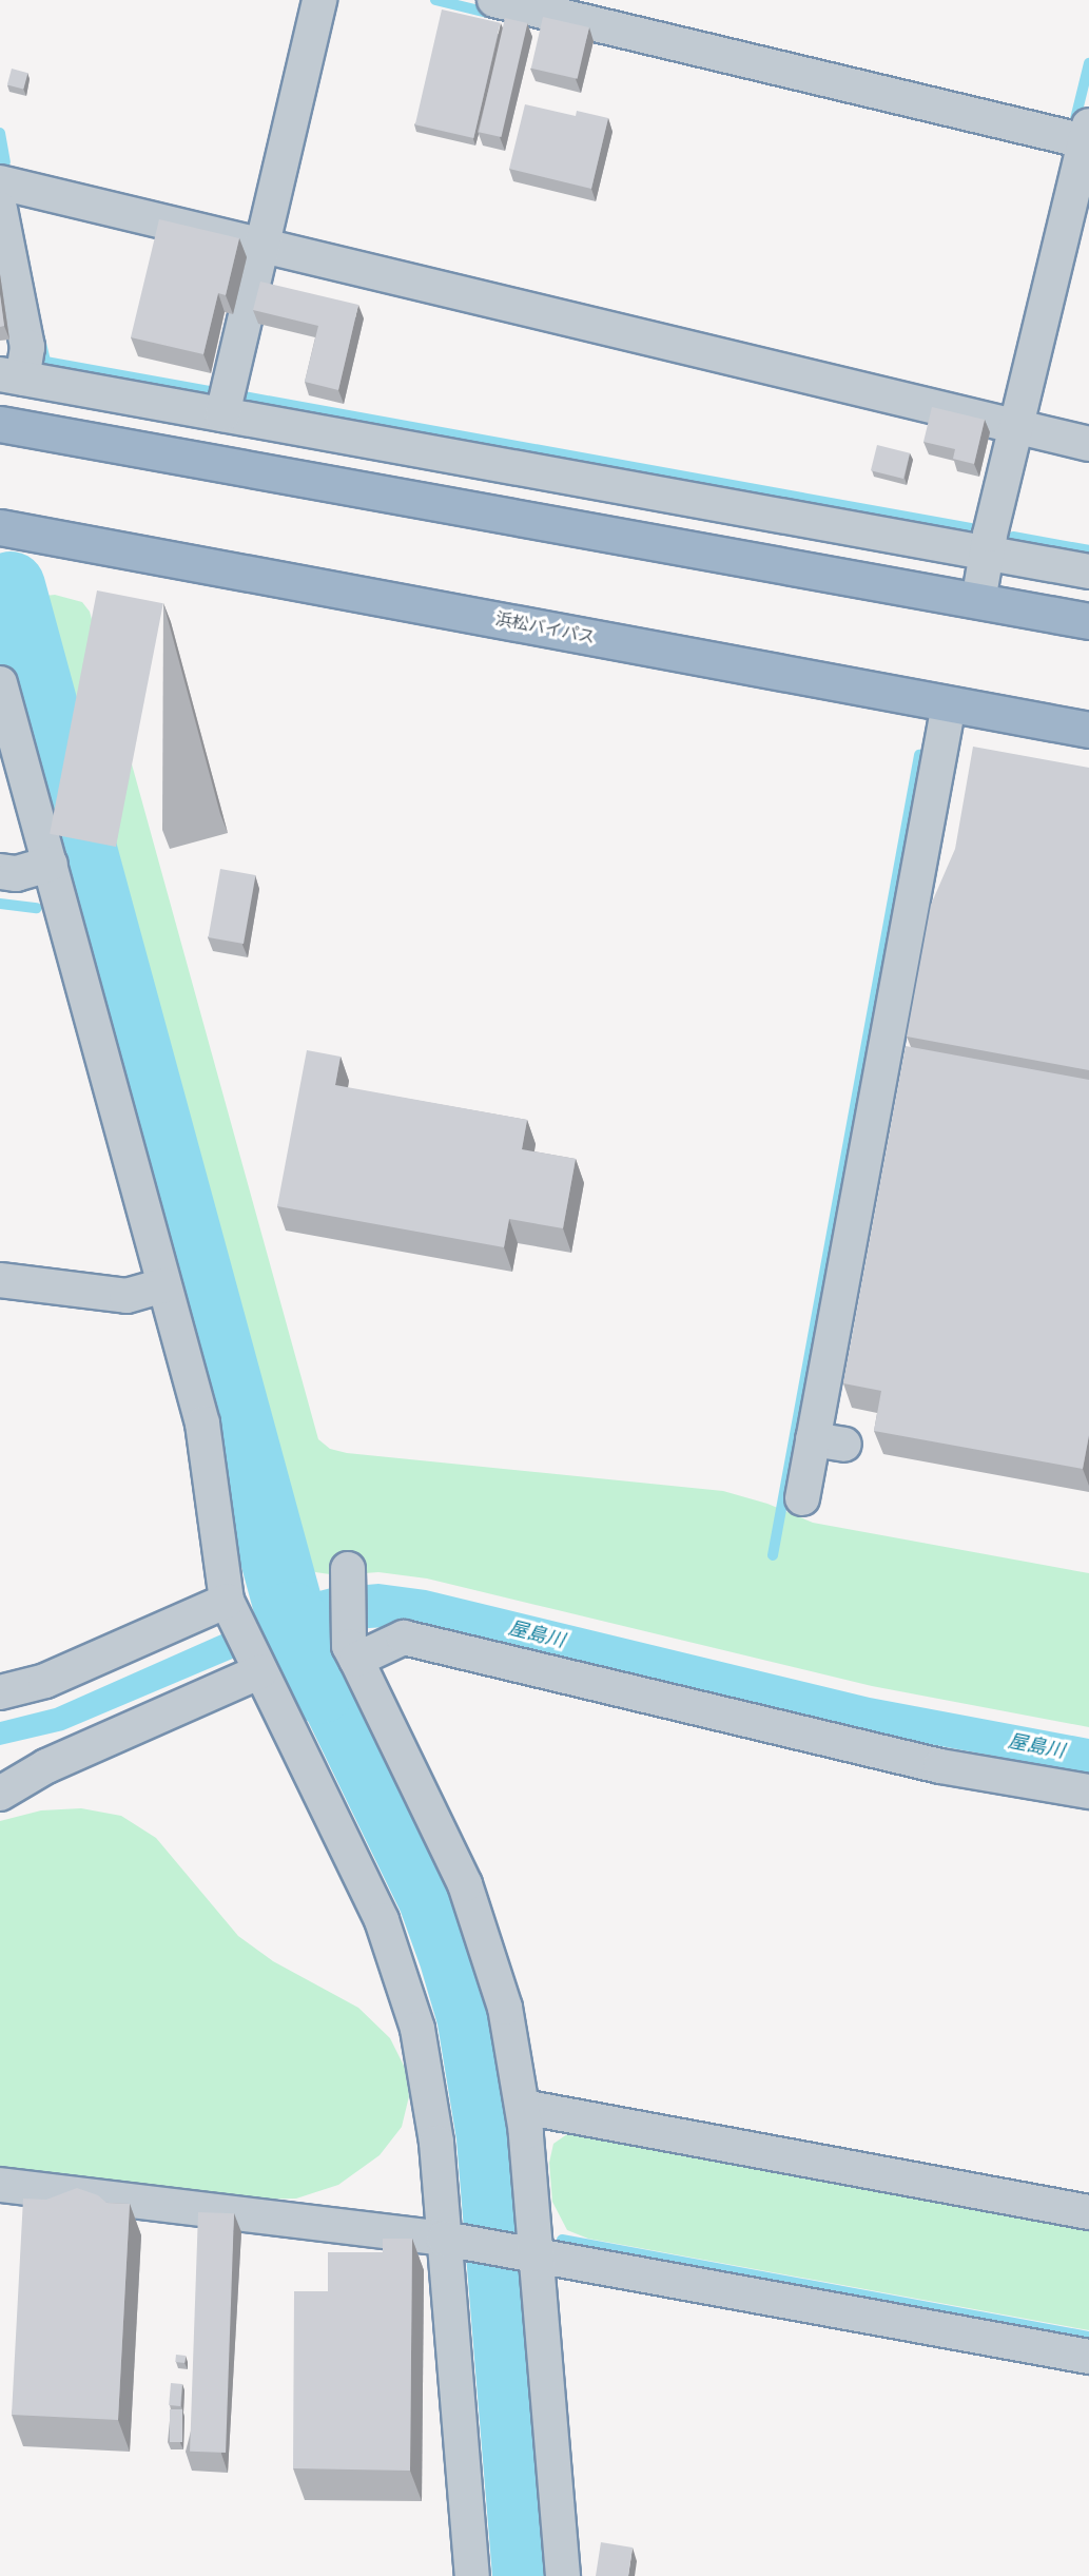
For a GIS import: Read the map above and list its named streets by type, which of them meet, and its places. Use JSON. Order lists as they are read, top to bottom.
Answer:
{
  "streets": {
    "highway": ["浜松バイパス"]
  },
  "water": ["屋島川"]
}
